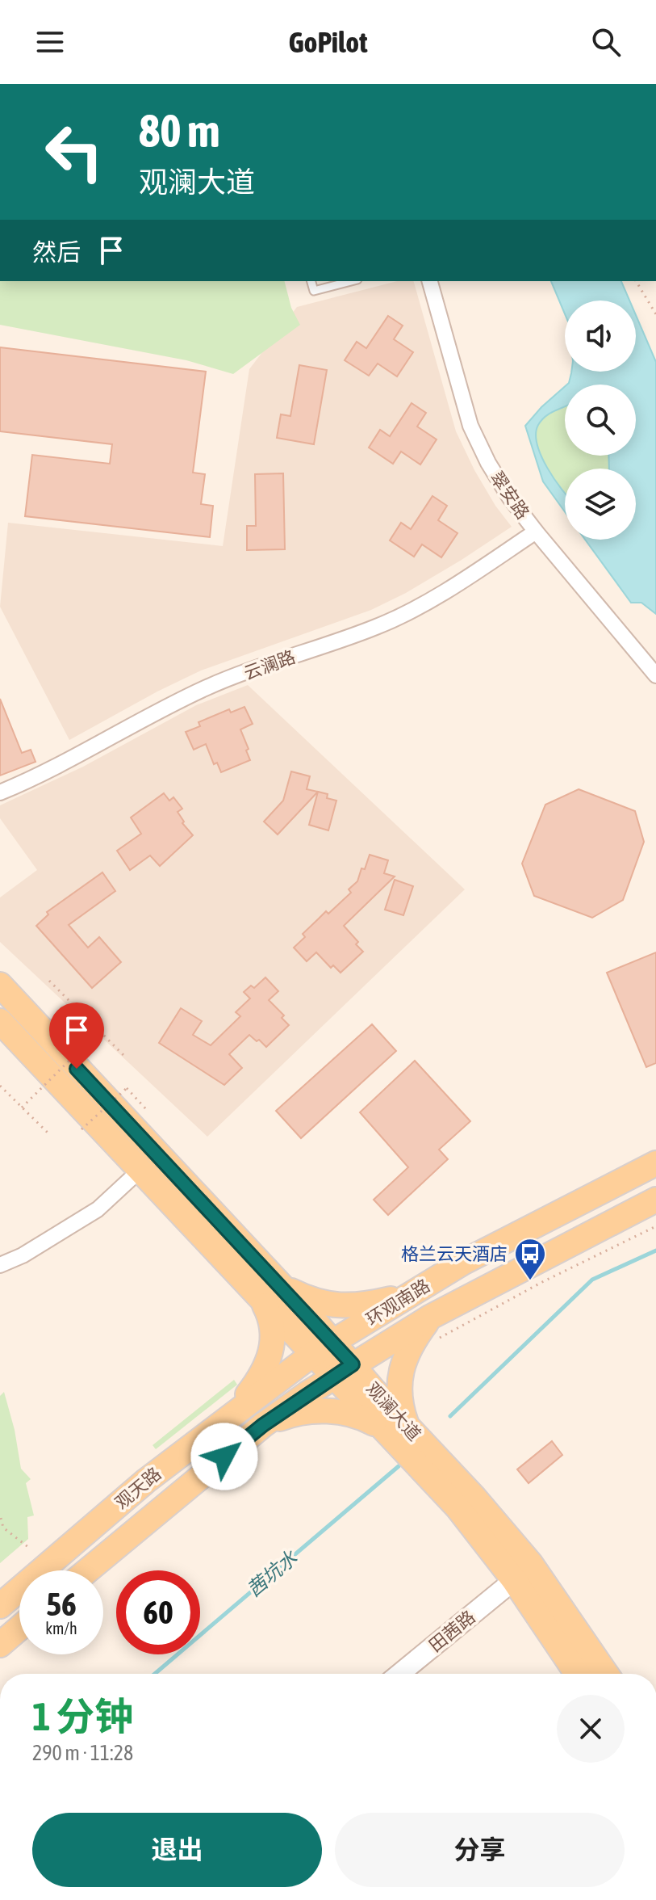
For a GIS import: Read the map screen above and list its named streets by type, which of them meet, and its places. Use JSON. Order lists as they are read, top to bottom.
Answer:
{
  "streets": {
    "main road": ["环观南路", "观澜大道", "观天路"],
    "street": ["翠安路", "云澜路", "田茜路"]
  },
  "crossings": [
    ["翠安路", "云澜路"],
    ["环观南路", "观澜大道"],
    ["环观南路", "观天路"],
    ["观澜大道", "观天路"],
    ["观澜大道", "田茜路"]
  ],
  "water": ["茜坑水"],
  "places": {
    "bus stop": ["格兰云天酒店"]
  },
  "page": {
    "header": "GoPilot",
    "turn": ["80 m", "观澜大道"],
    "then": "然后",
    "speed": "56 km/h",
    "limit": "60",
    "heading": ["1 分钟", "290 m · 11:28"],
    "buttons": ["退出", "分享"]
  }
}
